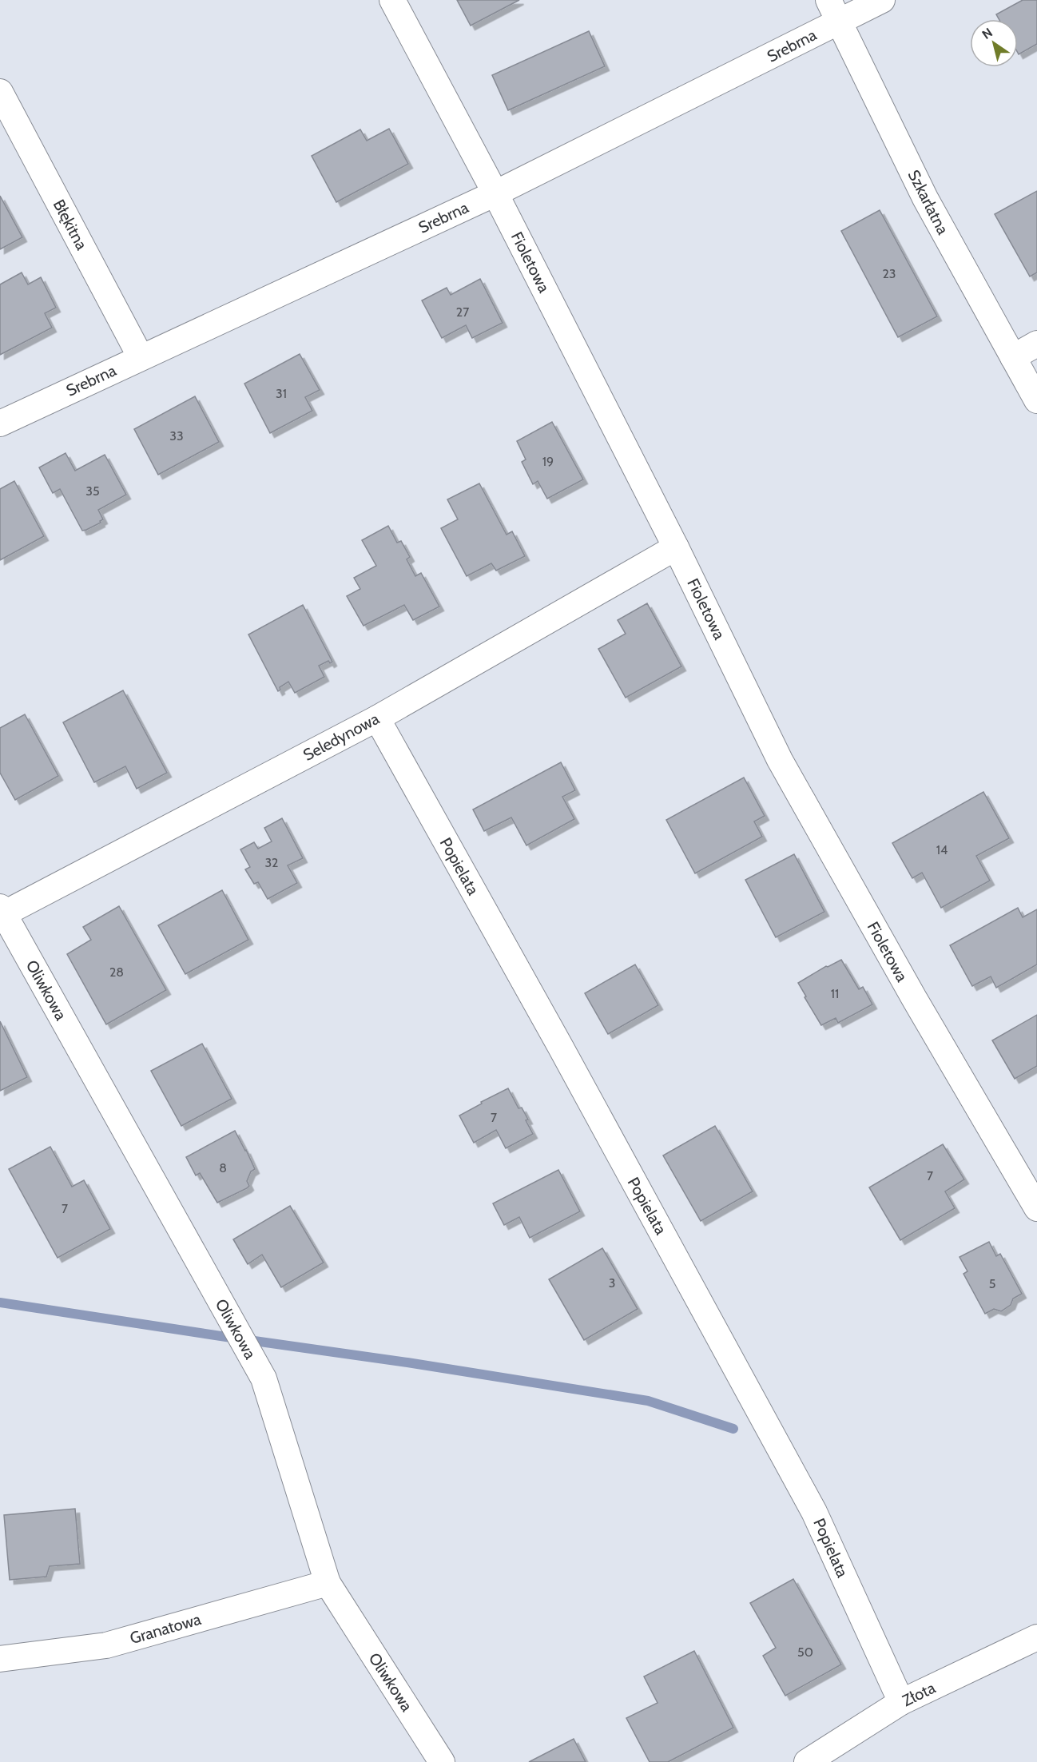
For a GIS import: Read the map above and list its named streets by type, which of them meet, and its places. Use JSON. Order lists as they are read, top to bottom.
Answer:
{
  "streets": {
    "street": [
      "Srebrna",
      "Szkarłatna",
      "Błękitna",
      "Fioletowa",
      "Seledynowa",
      "Popielata",
      "Oliwkowa",
      "Granatowa",
      "Złota"
    ]
  },
  "crossings": [
    ["Srebrna", "Szkarłatna"],
    ["Srebrna", "Błękitna"],
    ["Srebrna", "Fioletowa"],
    ["Fioletowa", "Seledynowa"],
    ["Seledynowa", "Popielata"],
    ["Seledynowa", "Oliwkowa"],
    ["Popielata", "Złota"],
    ["Oliwkowa", "Granatowa"]
  ],
  "house_numbers": [
    "23",
    "27",
    "31",
    "33",
    "19",
    "35",
    "14",
    "32",
    "28",
    "11",
    "7",
    "8",
    "7",
    "7",
    "3",
    "5",
    "50"
  ],
  "north": "top left"
}
